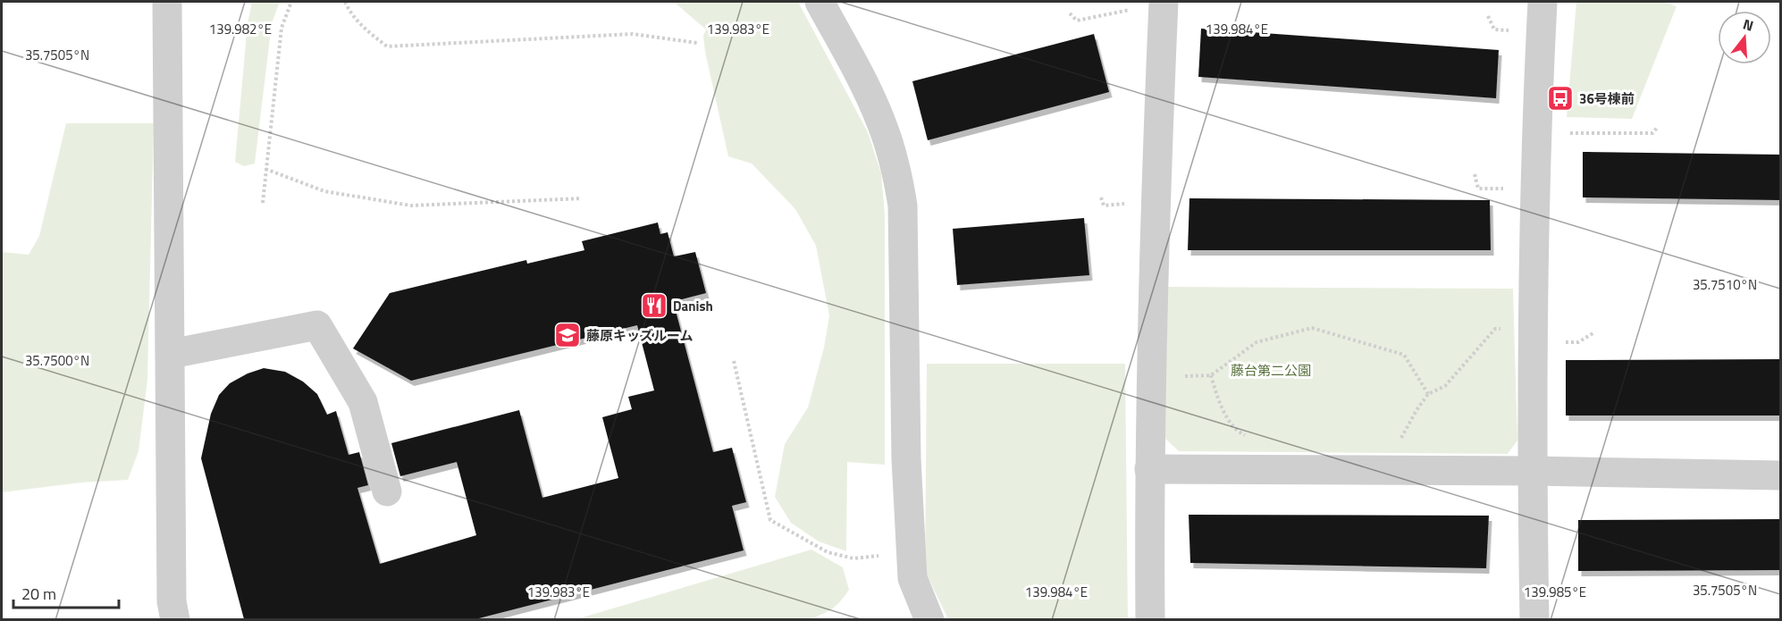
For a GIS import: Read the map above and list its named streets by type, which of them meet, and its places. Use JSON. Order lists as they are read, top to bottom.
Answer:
{
  "parks": ["藤台第二公園"],
  "places": {
    "bus stop": ["36号棟前"],
    "restaurant": ["Danish"],
    "school or university": ["藤原キッズルーム"]
  },
  "scale_bar": "20 m",
  "north": "top",
  "coordinates": [
    "139.982°E",
    "139.983°E",
    "139.984°E",
    "35.7505°N",
    "35.7510°N",
    "35.7500°N",
    "139.985°E"
  ]
}
